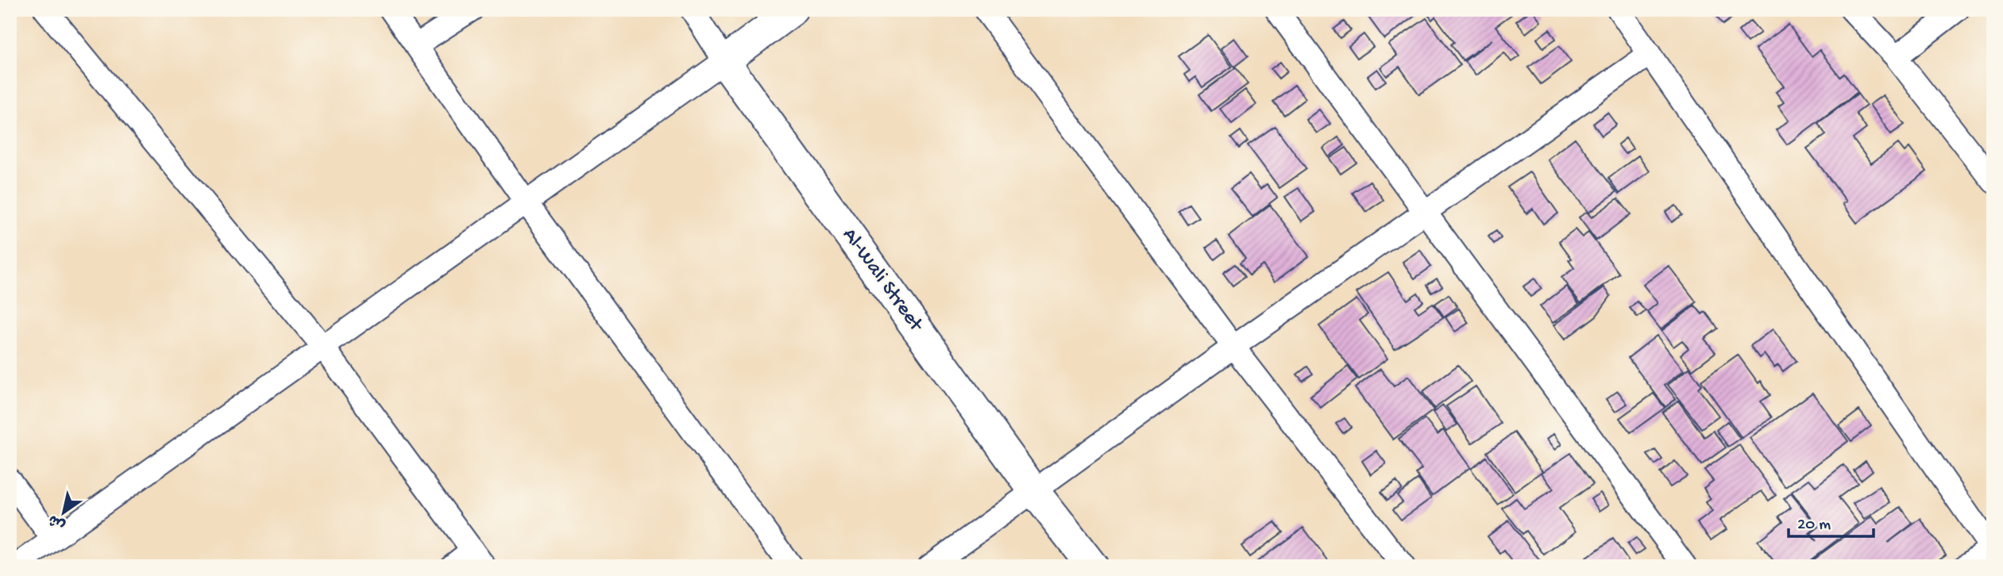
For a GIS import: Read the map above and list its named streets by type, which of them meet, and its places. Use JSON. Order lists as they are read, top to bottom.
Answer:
{
  "streets": {
    "main road": ["Al-Wali Street"]
  },
  "scale_bar": "20 m",
  "north": "bottom left"
}
